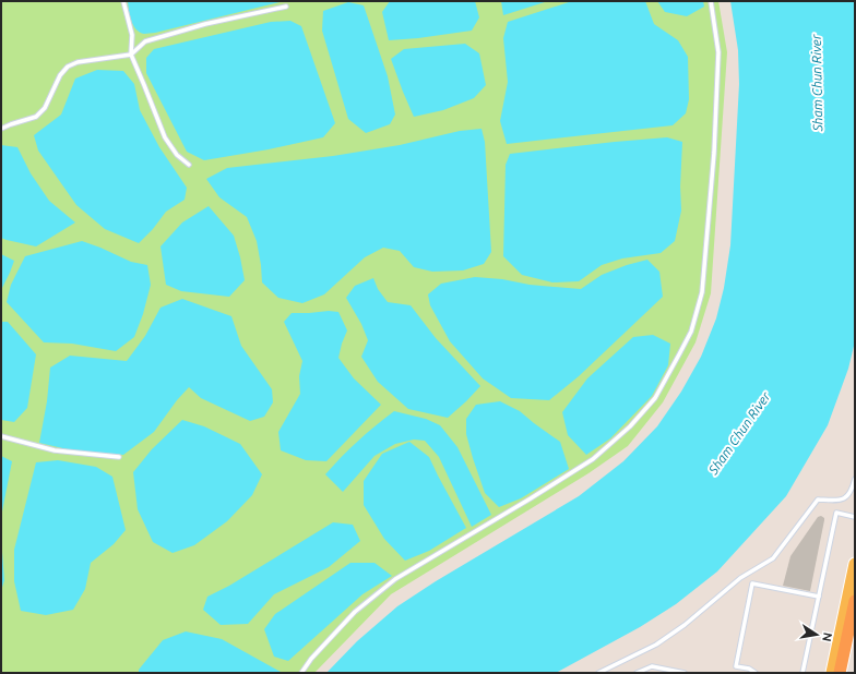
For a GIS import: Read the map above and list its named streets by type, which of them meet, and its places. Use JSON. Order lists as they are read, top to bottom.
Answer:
{
  "water": ["Sham Chun River"],
  "north": "right"
}
